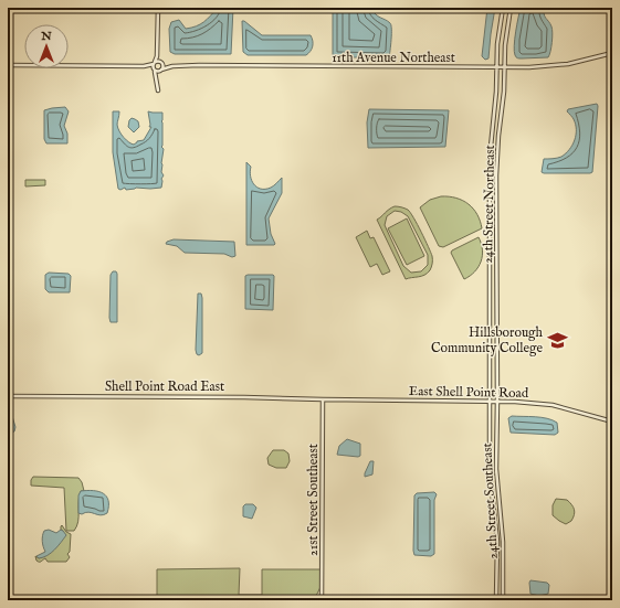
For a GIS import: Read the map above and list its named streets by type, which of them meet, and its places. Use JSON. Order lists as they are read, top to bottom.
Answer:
{
  "streets": {
    "street": [
      "11th Avenue Northeast",
      "24th Street Northeast",
      "Shell Point Road East",
      "East Shell Point Road",
      "21st Street Southeast",
      "24th Street Southeast"
    ]
  },
  "crossings": [
    ["11th Avenue Northeast", "24th Street Northeast"],
    ["24th Street Northeast", "East Shell Point Road"],
    ["24th Street Northeast", "24th Street Southeast"],
    ["Shell Point Road East", "East Shell Point Road"],
    ["Shell Point Road East", "21st Street Southeast"],
    ["East Shell Point Road", "21st Street Southeast"],
    ["East Shell Point Road", "24th Street Southeast"]
  ],
  "places": {
    "school or university": ["Hillsborough Community College"]
  },
  "north": "top"
}
